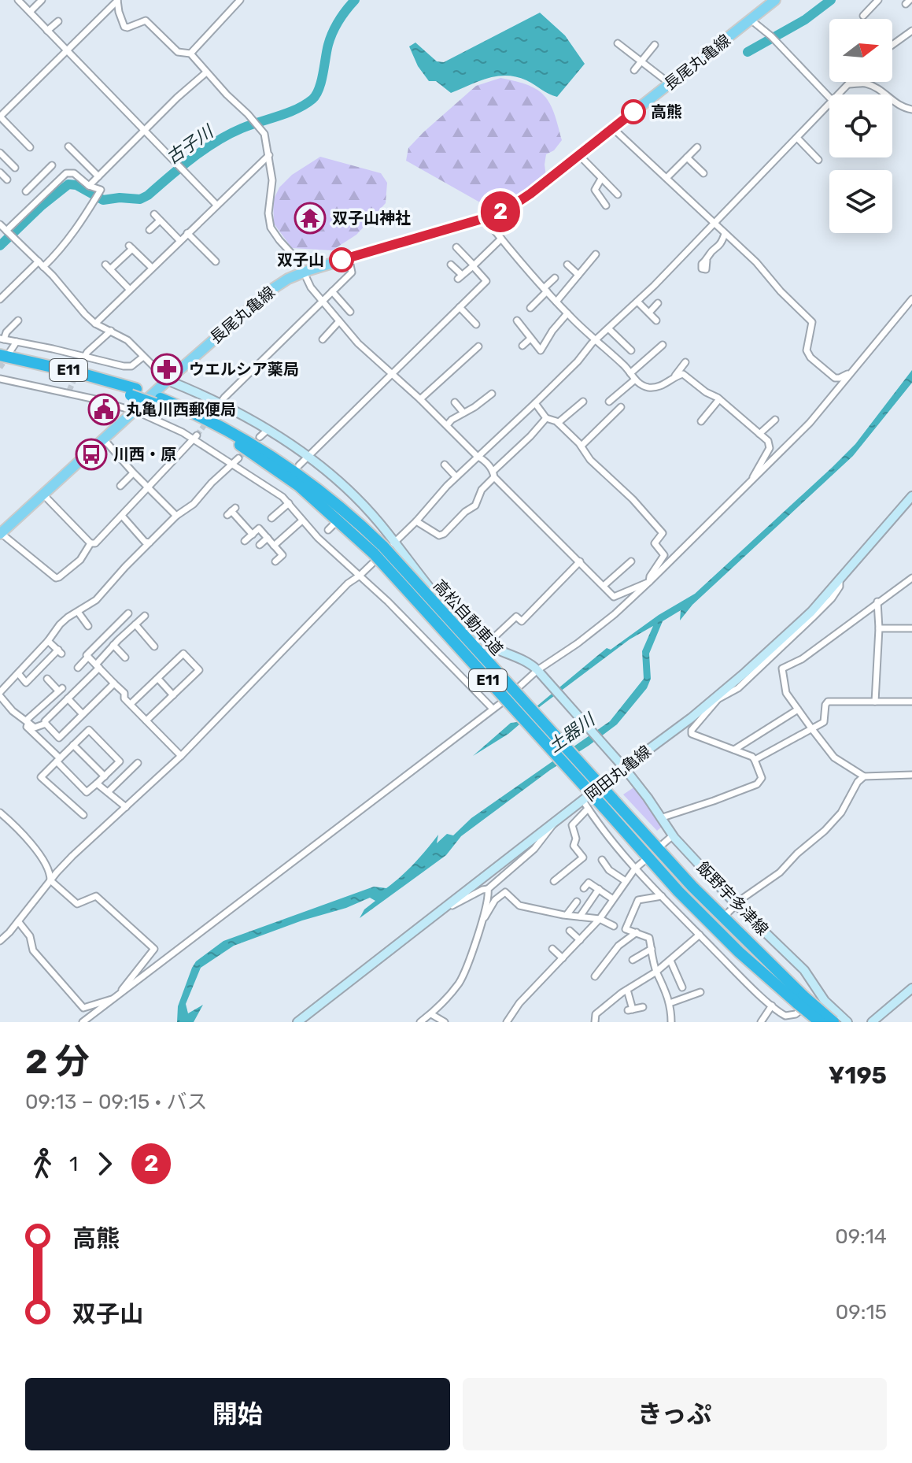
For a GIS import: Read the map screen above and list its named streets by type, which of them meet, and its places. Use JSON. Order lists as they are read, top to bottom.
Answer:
{
  "streets": {
    "highway": ["E11", "高松自動車道"],
    "main road": ["長尾丸亀線", "岡田丸亀線", "飯野宇多津線"]
  },
  "crossings": [
    ["岡田丸亀線", "飯野宇多津線"]
  ],
  "water": ["古子川", "土器川"],
  "places": {
    "other": ["高熊", "双子山"],
    "temple": ["双子山神社"],
    "pharmacy": ["ウエルシア薬局"],
    "public building": ["丸亀川西郵便局"],
    "bus stop": ["川西・原"]
  },
  "lines": ["bus line 2"],
  "north": "right",
  "page": {
    "on_map": "2",
    "heading": ["2 分", "09:13 – 09:15 · バス", "¥195"],
    "legs": ["1", "2"],
    "list": [
      {
        "name": "高熊",
        "value": "09:14"
      },
      {
        "name": "双子山",
        "value": "09:15"
      }
    ],
    "buttons": ["開始", "きっぷ"]
  }
}
